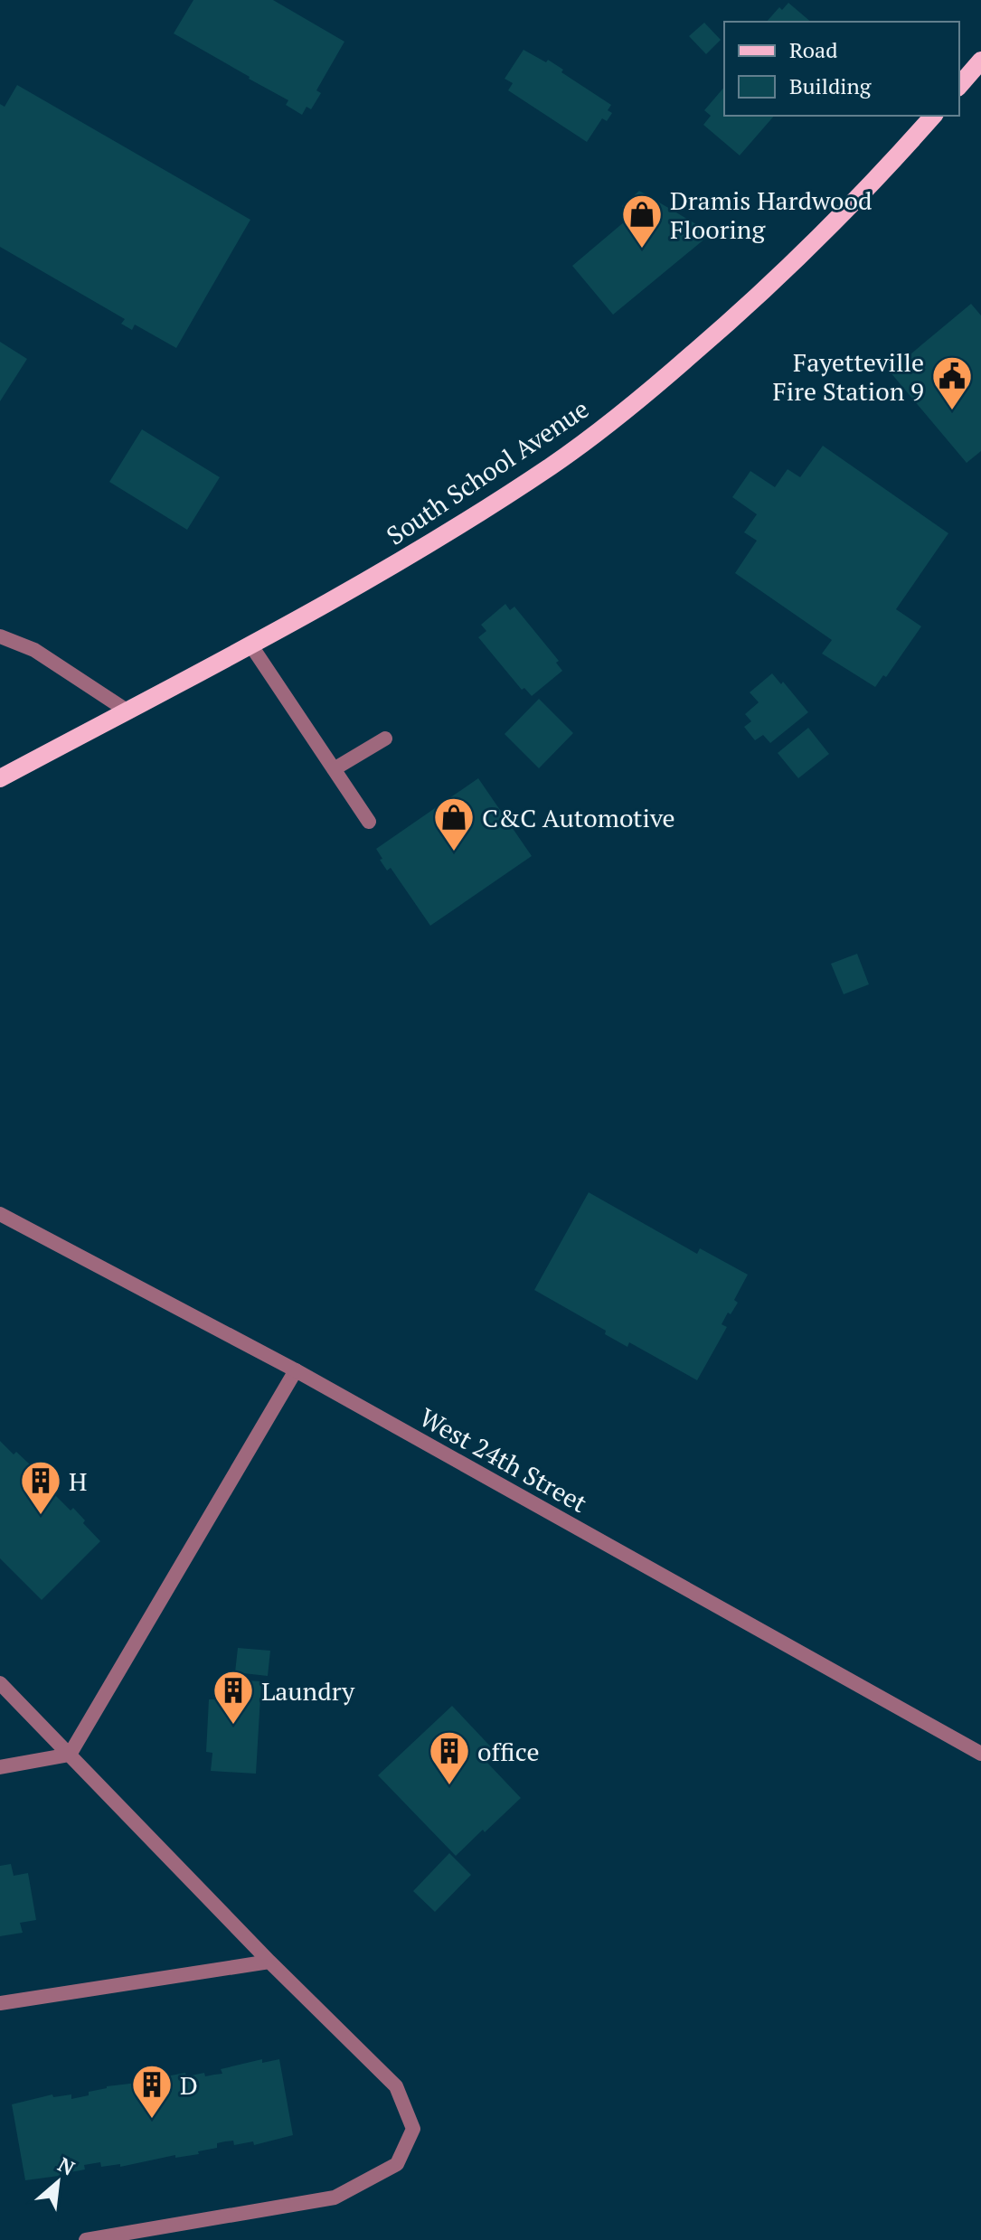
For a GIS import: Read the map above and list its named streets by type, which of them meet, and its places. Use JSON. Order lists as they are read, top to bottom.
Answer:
{
  "streets": {
    "main road": ["South School Avenue"],
    "street": ["West 24th Street"]
  },
  "places": {
    "shop": ["Dramis Hardwood Flooring", "C&C Automotive"],
    "public building": ["Fayetteville Fire Station 9"],
    "building": [
      "H",
      "Laundry",
      "office",
      "D"
    ]
  },
  "legend": ["Road", "Building"],
  "north": "top right"
}
